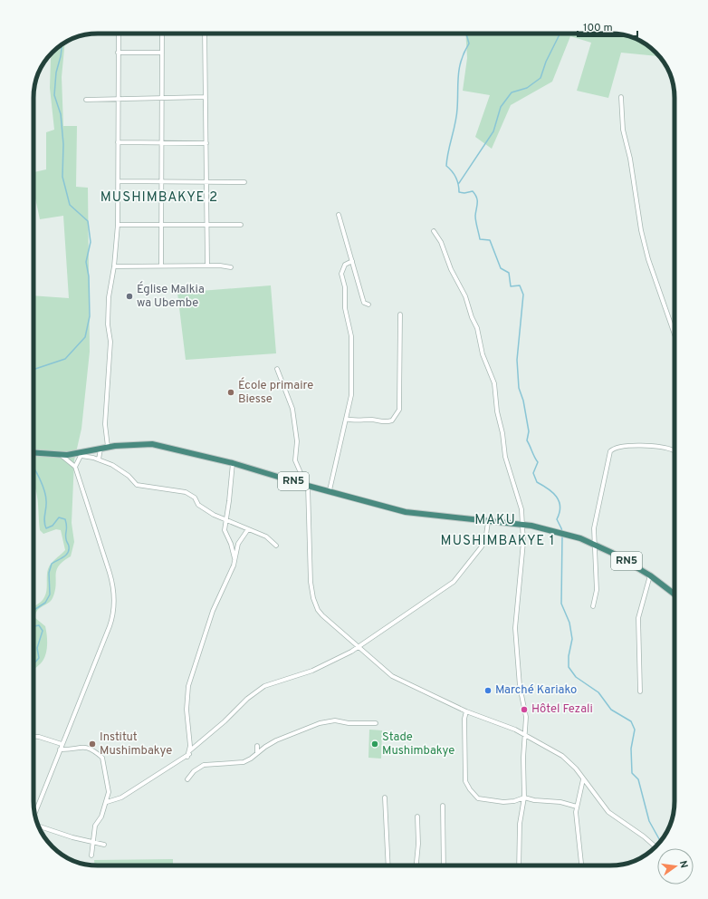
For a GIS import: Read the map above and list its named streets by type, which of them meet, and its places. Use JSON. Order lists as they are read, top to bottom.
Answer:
{
  "streets": {
    "highway": ["RN5"]
  },
  "districts": ["MUSHIMBAKYE 2", "MAKU", "MUSHIMBAKYE 1"],
  "places": [
    "Église Malkia wa Ubembe",
    "École primaire Biesse",
    "Marché Kariako",
    "Hôtel Fezali",
    "Institut Mushimbakye",
    "Stade Mushimbakye"
  ],
  "scale_bar": "100 m",
  "north": "right"
}
